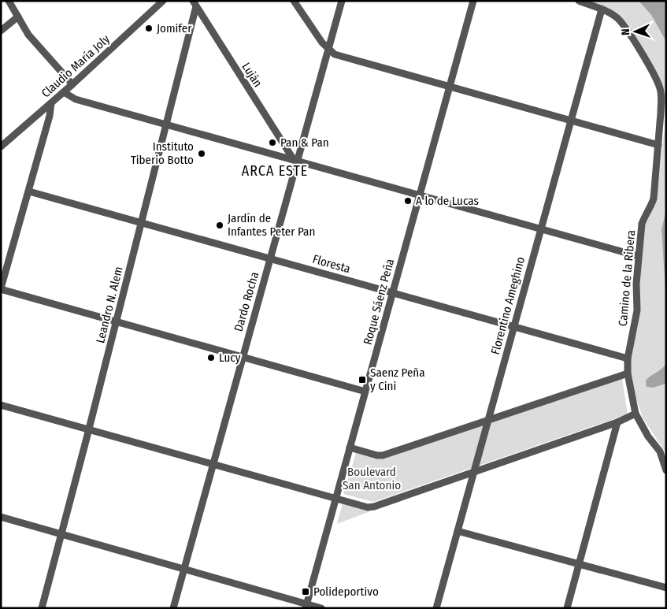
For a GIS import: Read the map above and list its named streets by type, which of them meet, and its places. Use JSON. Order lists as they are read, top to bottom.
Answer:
{
  "streets": {
    "street": [
      "Claudio María Joly",
      "Luján",
      "Floresta",
      "Camino de la Ribera",
      "Dardo Rocha",
      "Roque Sáenz Peña",
      "Leandro N. Alem",
      "Florentino Ameghino"
    ]
  },
  "crossings": [
    ["Luján", "Dardo Rocha"],
    ["Luján", "Leandro N. Alem"],
    ["Floresta", "Camino de la Ribera"],
    ["Floresta", "Dardo Rocha"],
    ["Floresta", "Roque Sáenz Peña"],
    ["Floresta", "Leandro N. Alem"],
    ["Floresta", "Florentino Ameghino"],
    ["Camino de la Ribera", "Florentino Ameghino"]
  ],
  "districts": ["ARCA ESTE"],
  "parks": ["Boulevard San Antonio"],
  "places": {
    "other": [
      "Jomifer",
      "Pan & Pan",
      "Instituto Tiberio Botto",
      "A lo de Lucas",
      "Jardín de Infantes Peter Pan",
      "Lucy"
    ],
    "transit": ["Saenz Peña y Cini", "Polideportivo"]
  },
  "north": "left"
}
